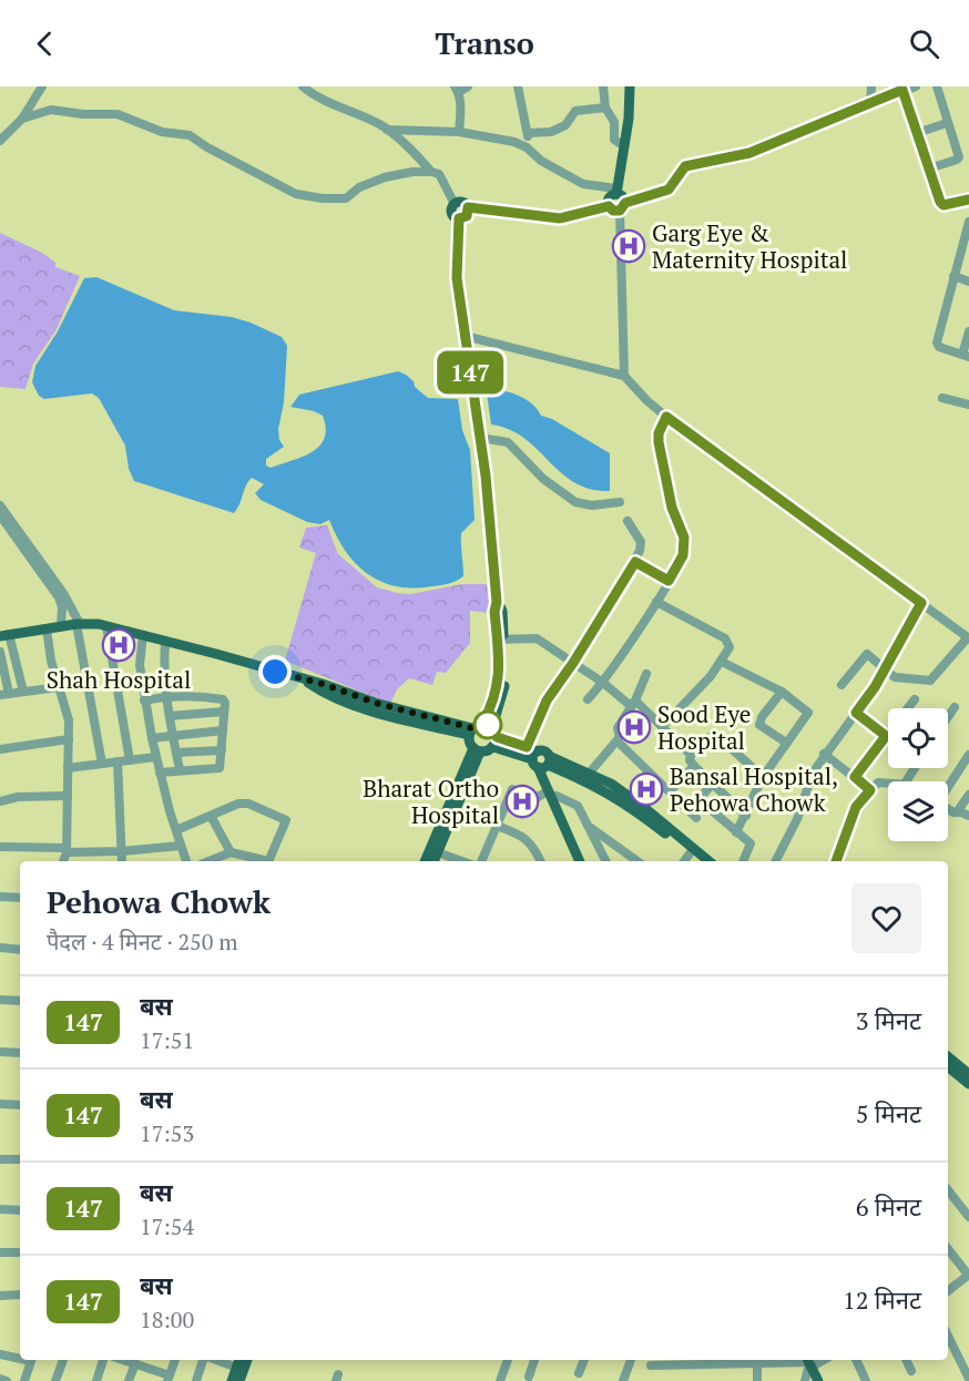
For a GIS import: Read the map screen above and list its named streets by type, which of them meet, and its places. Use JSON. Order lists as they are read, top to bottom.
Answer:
{
  "places": {
    "hospital": [
      "Garg Eye & Maternity Hospital",
      "Shah Hospital",
      "Sood Eye Hospital",
      "Bansal Hospital, Pehowa Chowk",
      "Bharat Ortho Hospital"
    ]
  },
  "lines": ["bus line 147"],
  "page": {
    "header": "Transo",
    "on_map": "147",
    "heading": ["Pehowa Chowk", "पैदल · 4 मिनट · 250 m"],
    "list": [
      {
        "mark": "147",
        "name": "बस",
        "note": "17:51",
        "value": "3 मिनट"
      },
      {
        "mark": "147",
        "name": "बस",
        "note": "17:53",
        "value": "5 मिनट"
      },
      {
        "mark": "147",
        "name": "बस",
        "note": "17:54",
        "value": "6 मिनट"
      },
      {
        "mark": "147",
        "name": "बस",
        "note": "18:00",
        "value": "12 मिनट"
      }
    ]
  }
}
